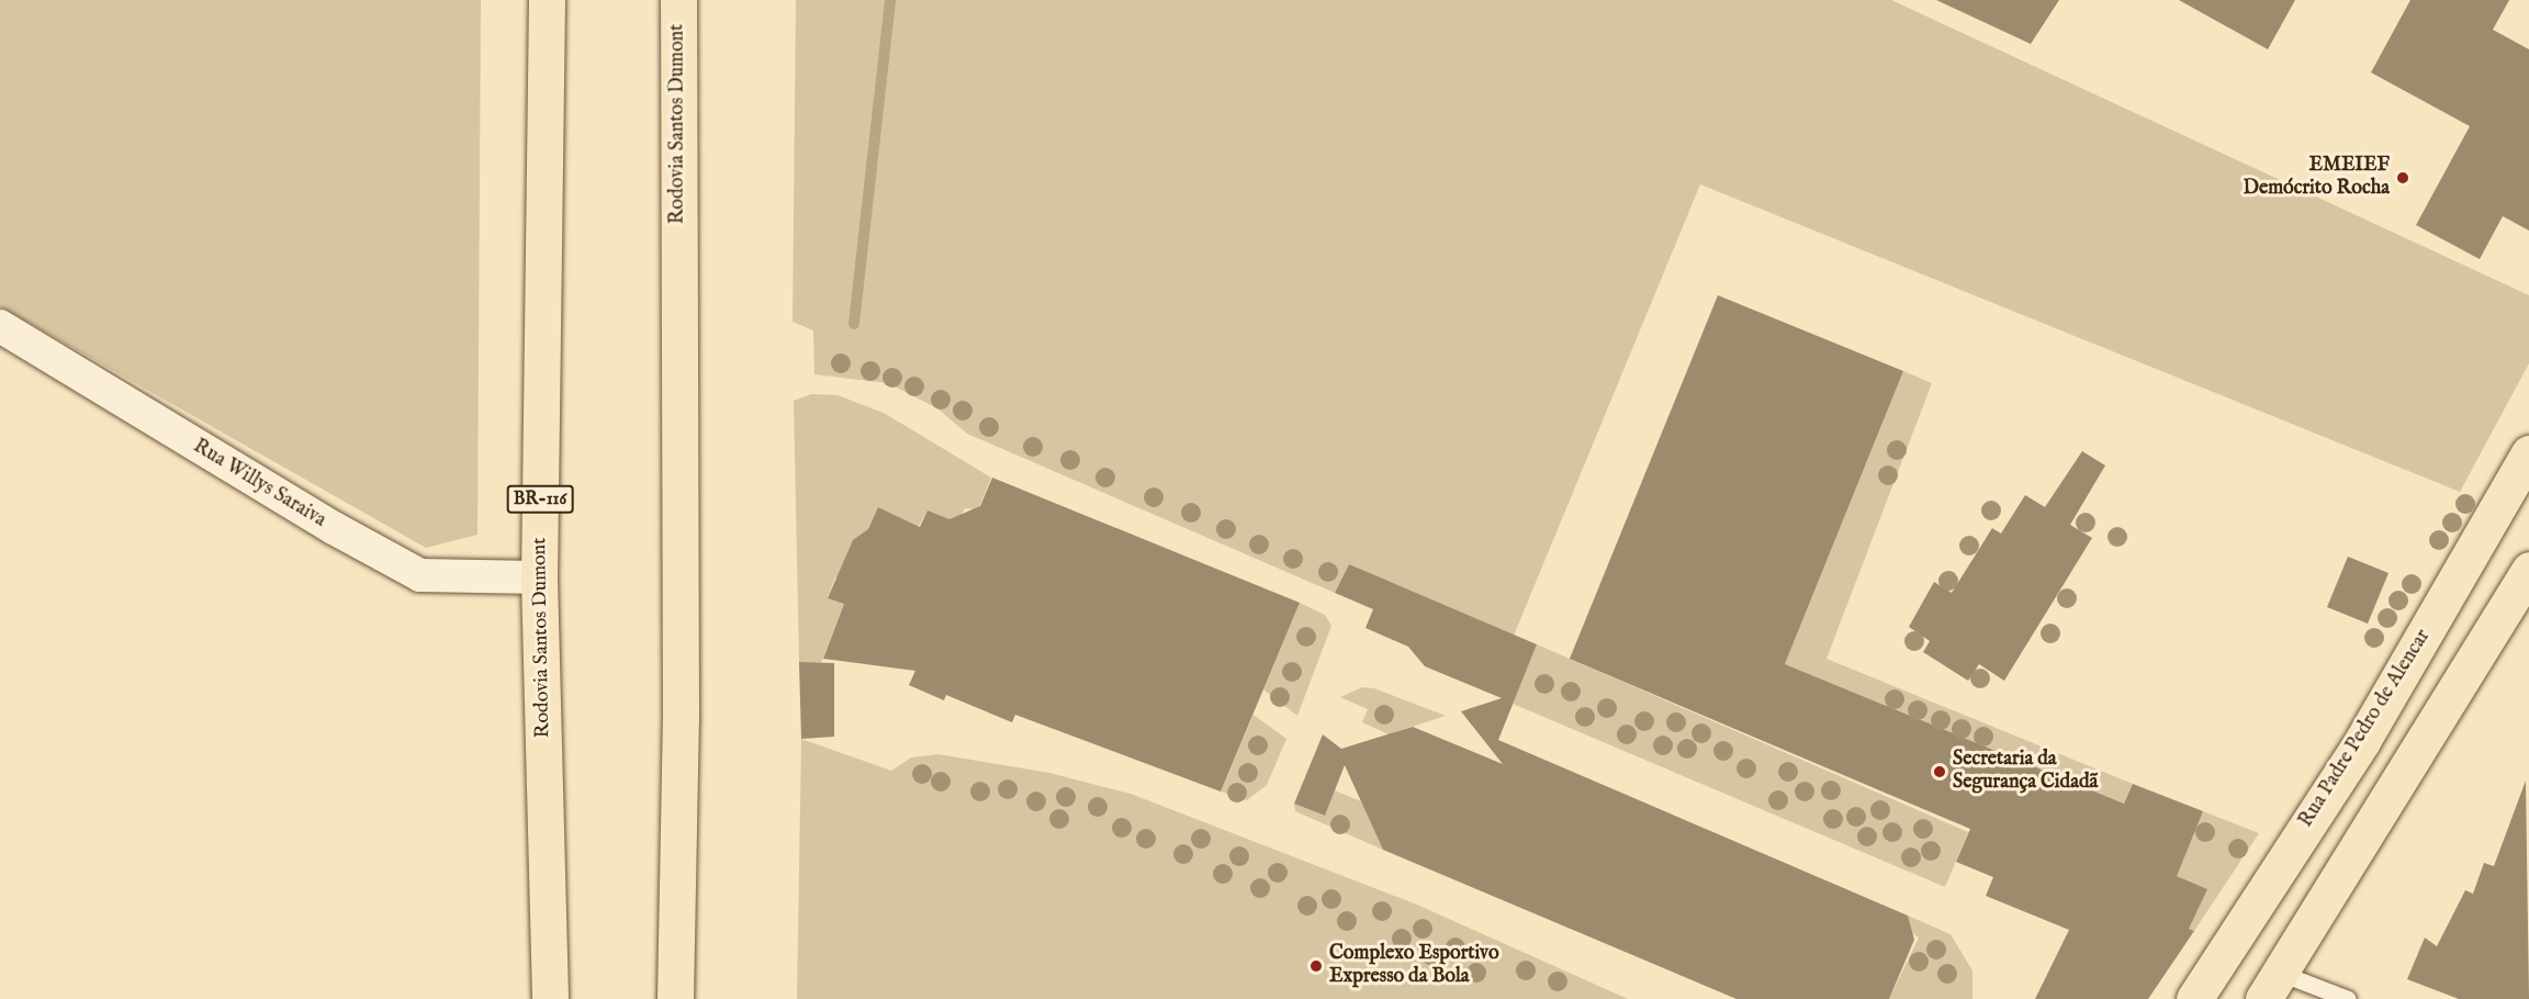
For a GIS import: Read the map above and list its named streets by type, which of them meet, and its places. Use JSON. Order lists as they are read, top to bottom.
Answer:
{
  "streets": {
    "main road": ["Rodovia Santos Dumont", "BR-116", "Rua Padre Pedro de Alencar"],
    "street": ["Rua Willys Saraiva"]
  },
  "crossings": [
    ["Rodovia Santos Dumont", "Rua Willys Saraiva"]
  ],
  "places": ["EMEIEF Demócrito Rocha", "Secretaria da Segurança Cidadã", "Complexo Esportivo Expresso da Bola"]
}
